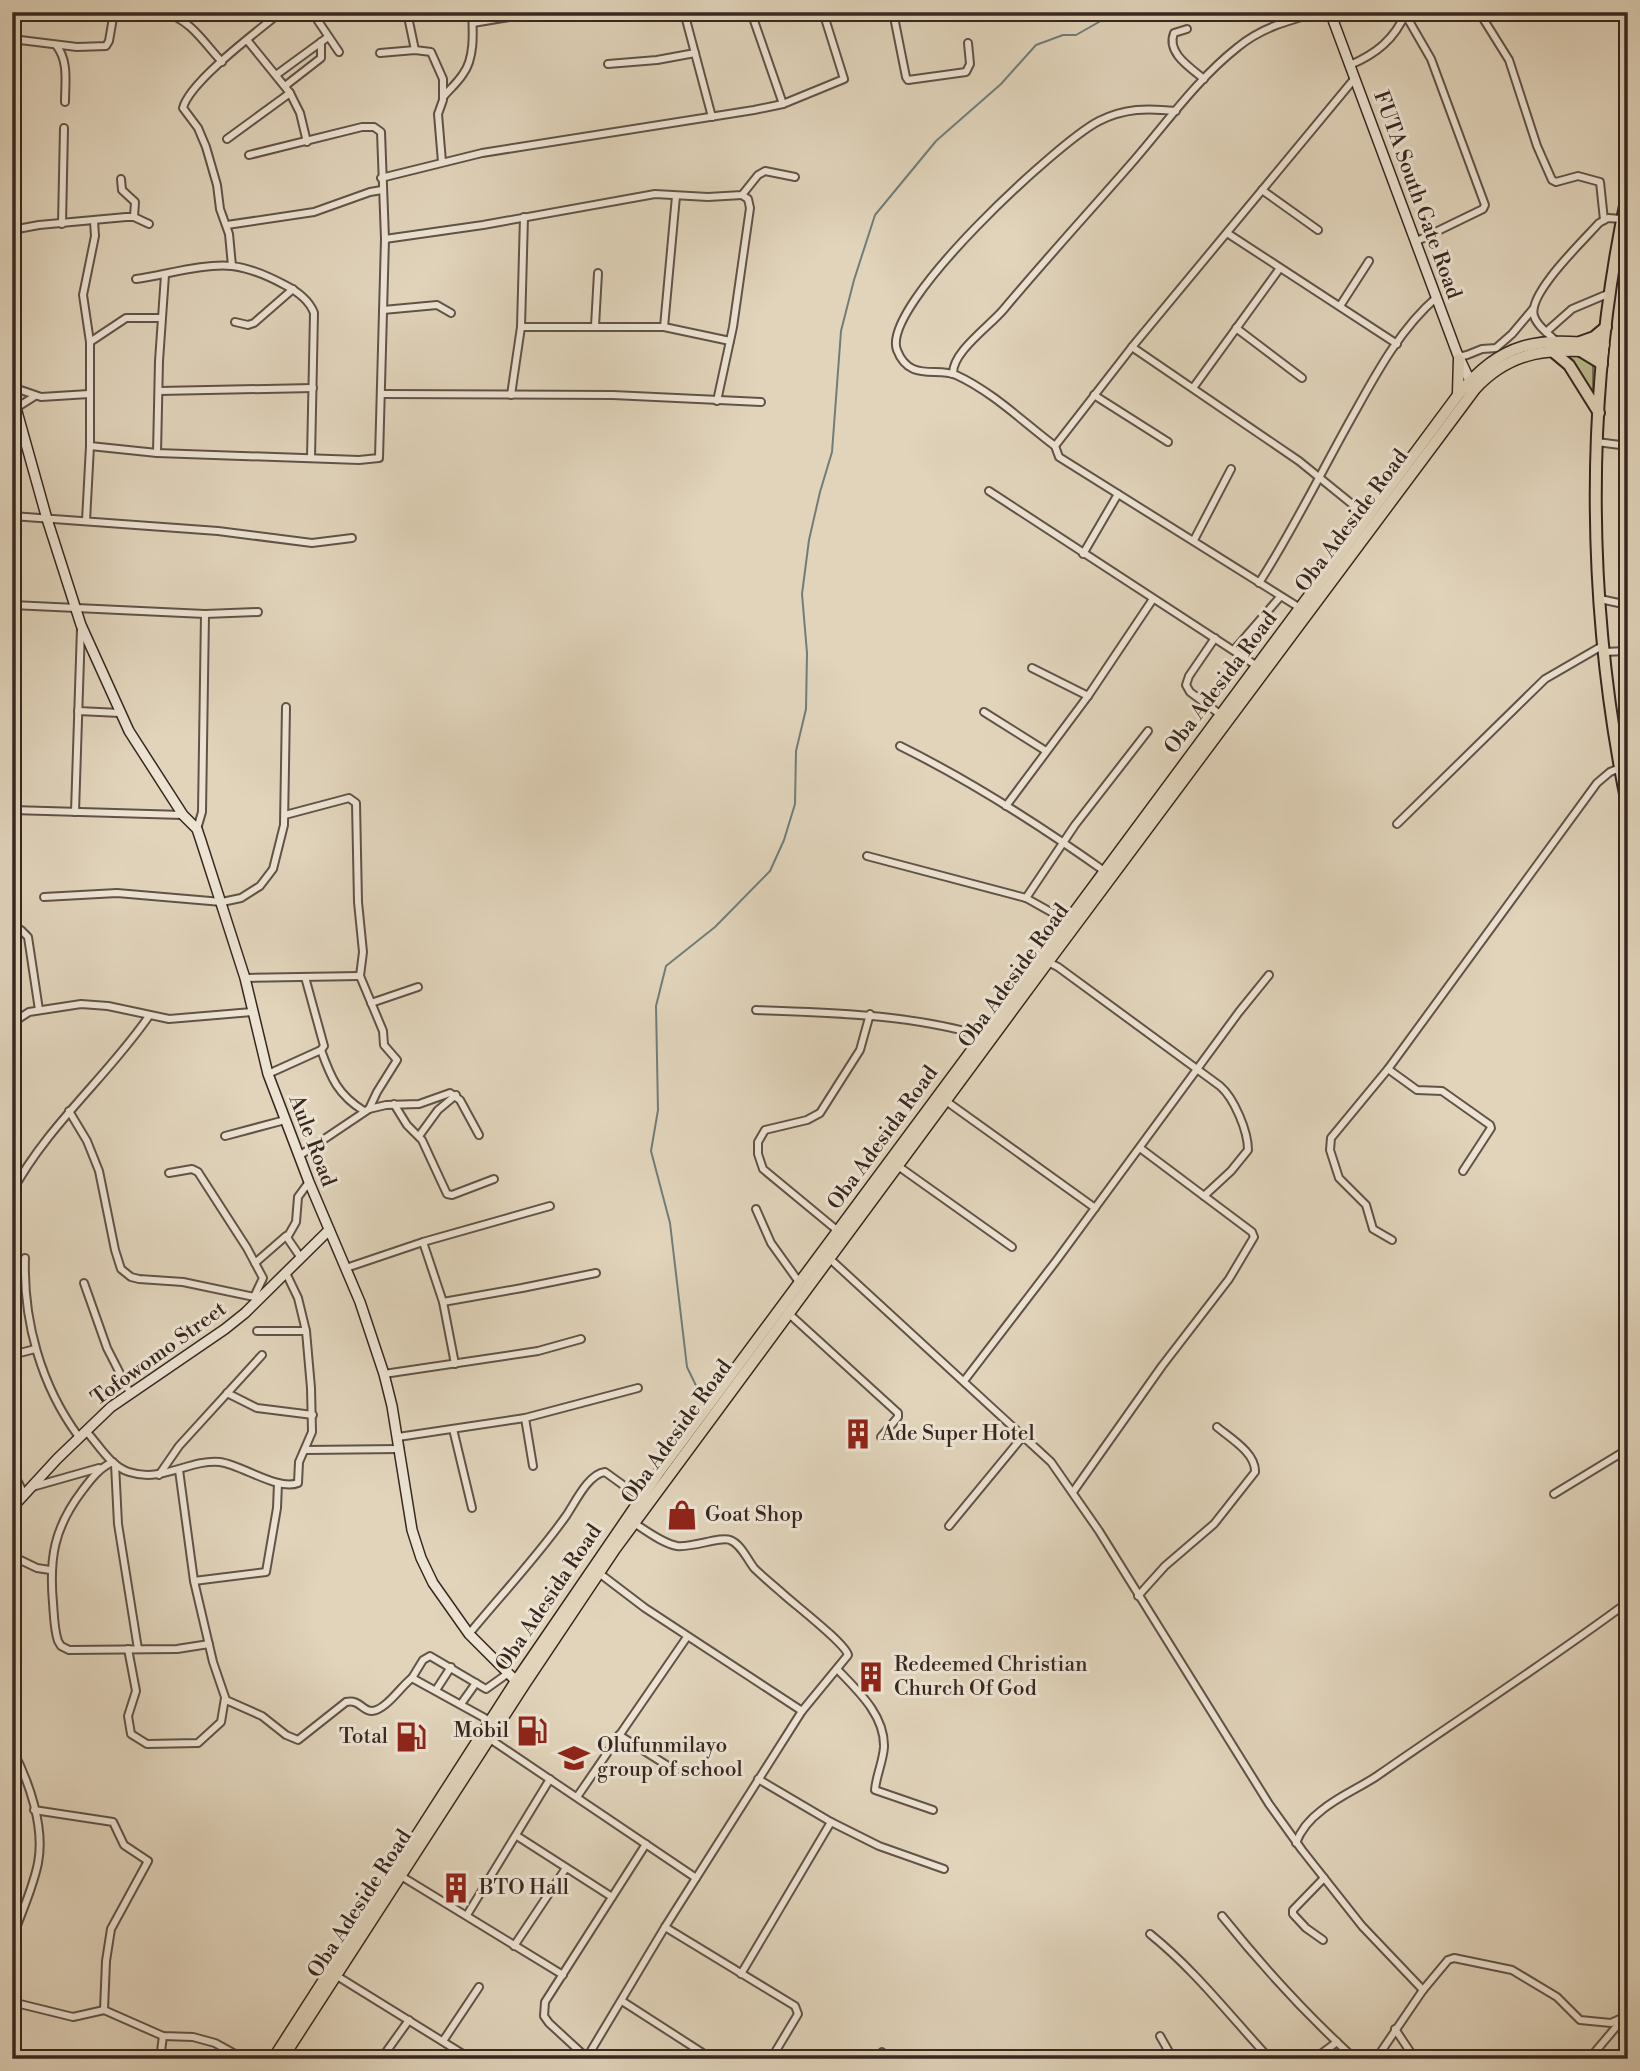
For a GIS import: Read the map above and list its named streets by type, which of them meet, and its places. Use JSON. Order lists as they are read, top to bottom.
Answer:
{
  "streets": {
    "main road": ["Oba Adeside Road", "Oba Adesida Road"],
    "street": ["FUTA South Gate Road", "Aule Road", "Tofowomo Street"]
  },
  "crossings": [
    ["FUTA South Gate Road", "Oba Adeside Road"],
    ["FUTA South Gate Road", "Oba Adesida Road"],
    ["Oba Adeside Road", "Oba Adesida Road"],
    ["Oba Adesida Road", "Aule Road"],
    ["Aule Road", "Tofowomo Street"]
  ],
  "places": {
    "building": ["Ade Super Hotel", "Redeemed Christian Church Of God", "BTO Hall"],
    "shop": ["Goat Shop"],
    "fuel station": ["Mobil", "Total"],
    "school or university": ["Olufunmilayo group of school"]
  }
}
